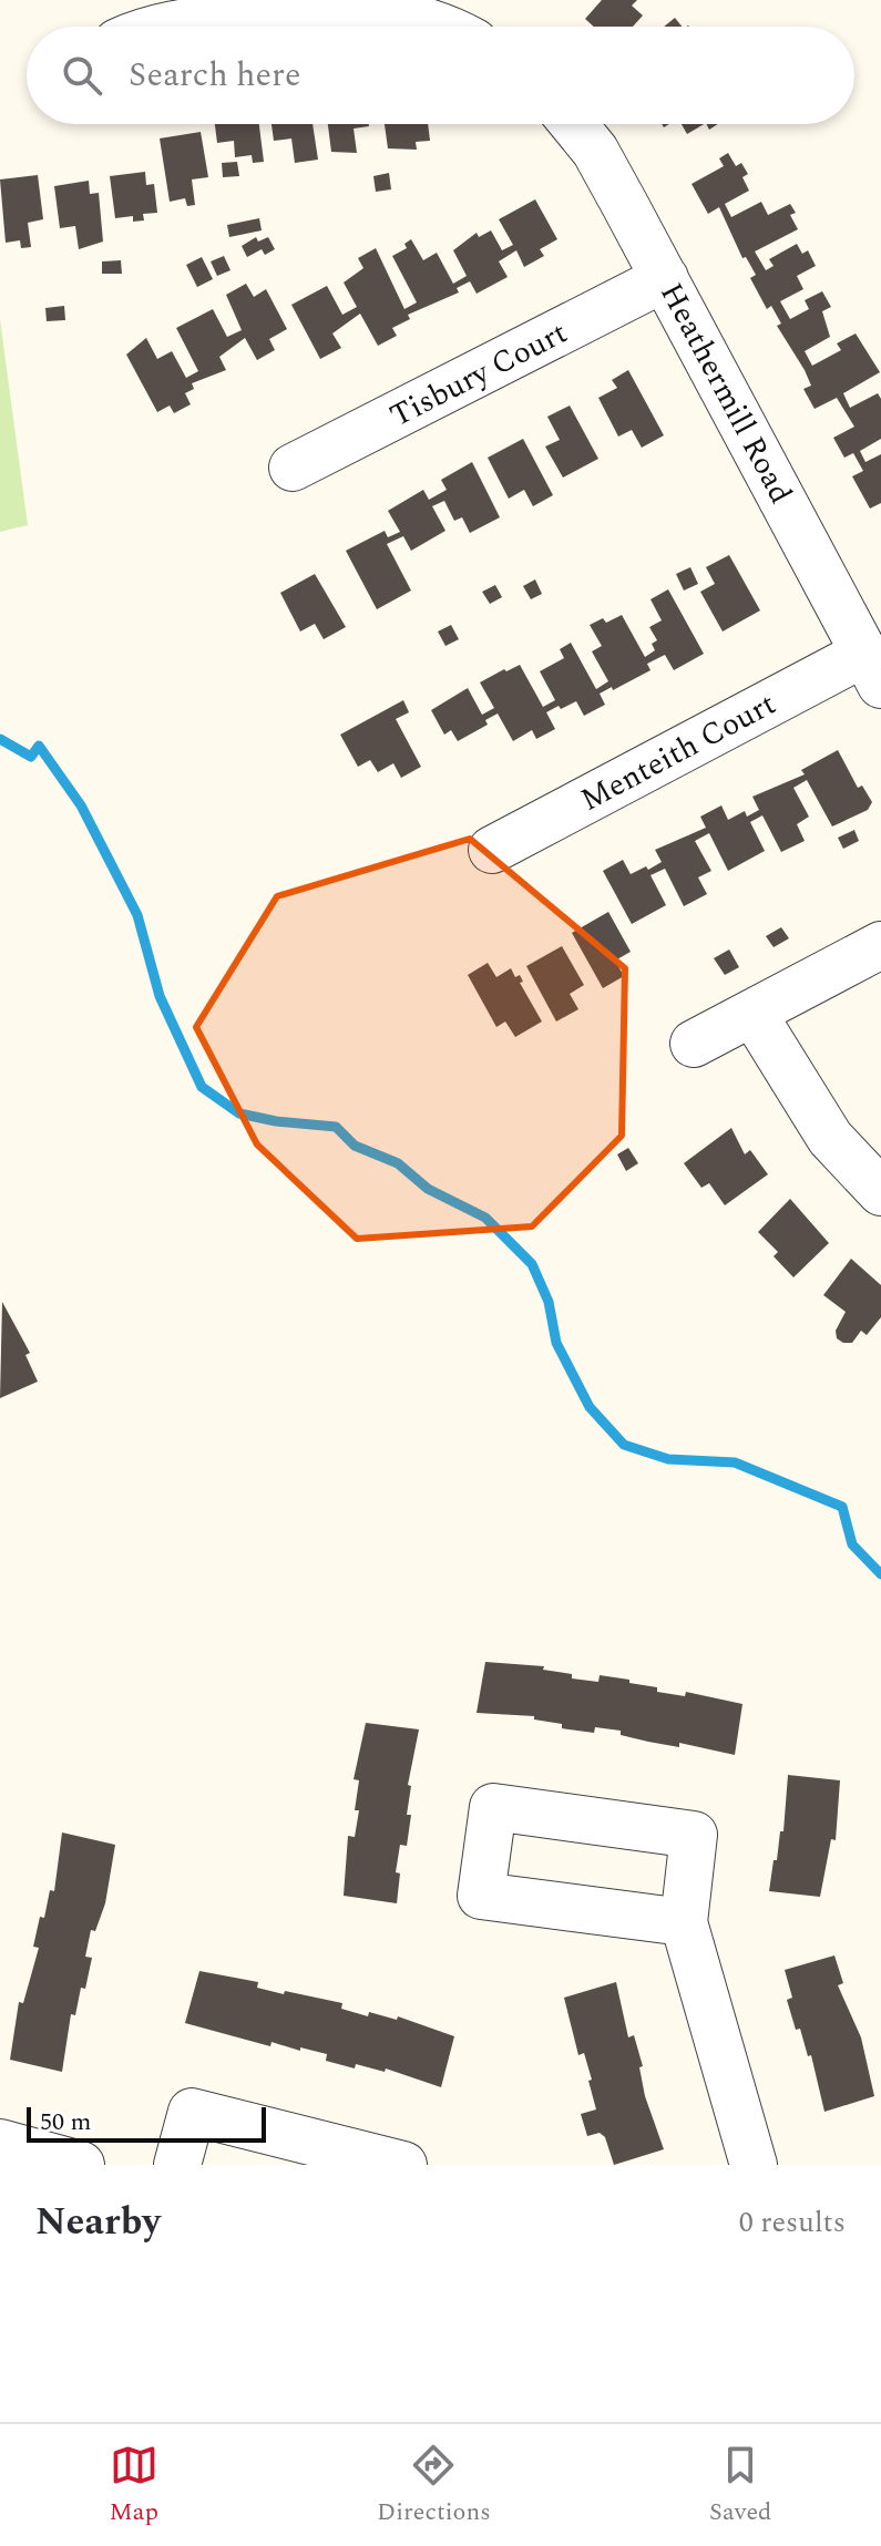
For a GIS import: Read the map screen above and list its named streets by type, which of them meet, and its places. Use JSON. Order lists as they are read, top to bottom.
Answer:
{
  "streets": {
    "street": ["Tisbury Court", "Heathermill Road", "Menteith Court"]
  },
  "crossings": [
    ["Tisbury Court", "Heathermill Road"],
    ["Heathermill Road", "Menteith Court"]
  ],
  "scale_bar": "50 m",
  "page": {
    "search": "Search here",
    "scale": "50 m",
    "heading": ["Nearby", "0 results"],
    "nav": ["Map", "Directions", "Saved"]
  }
}
